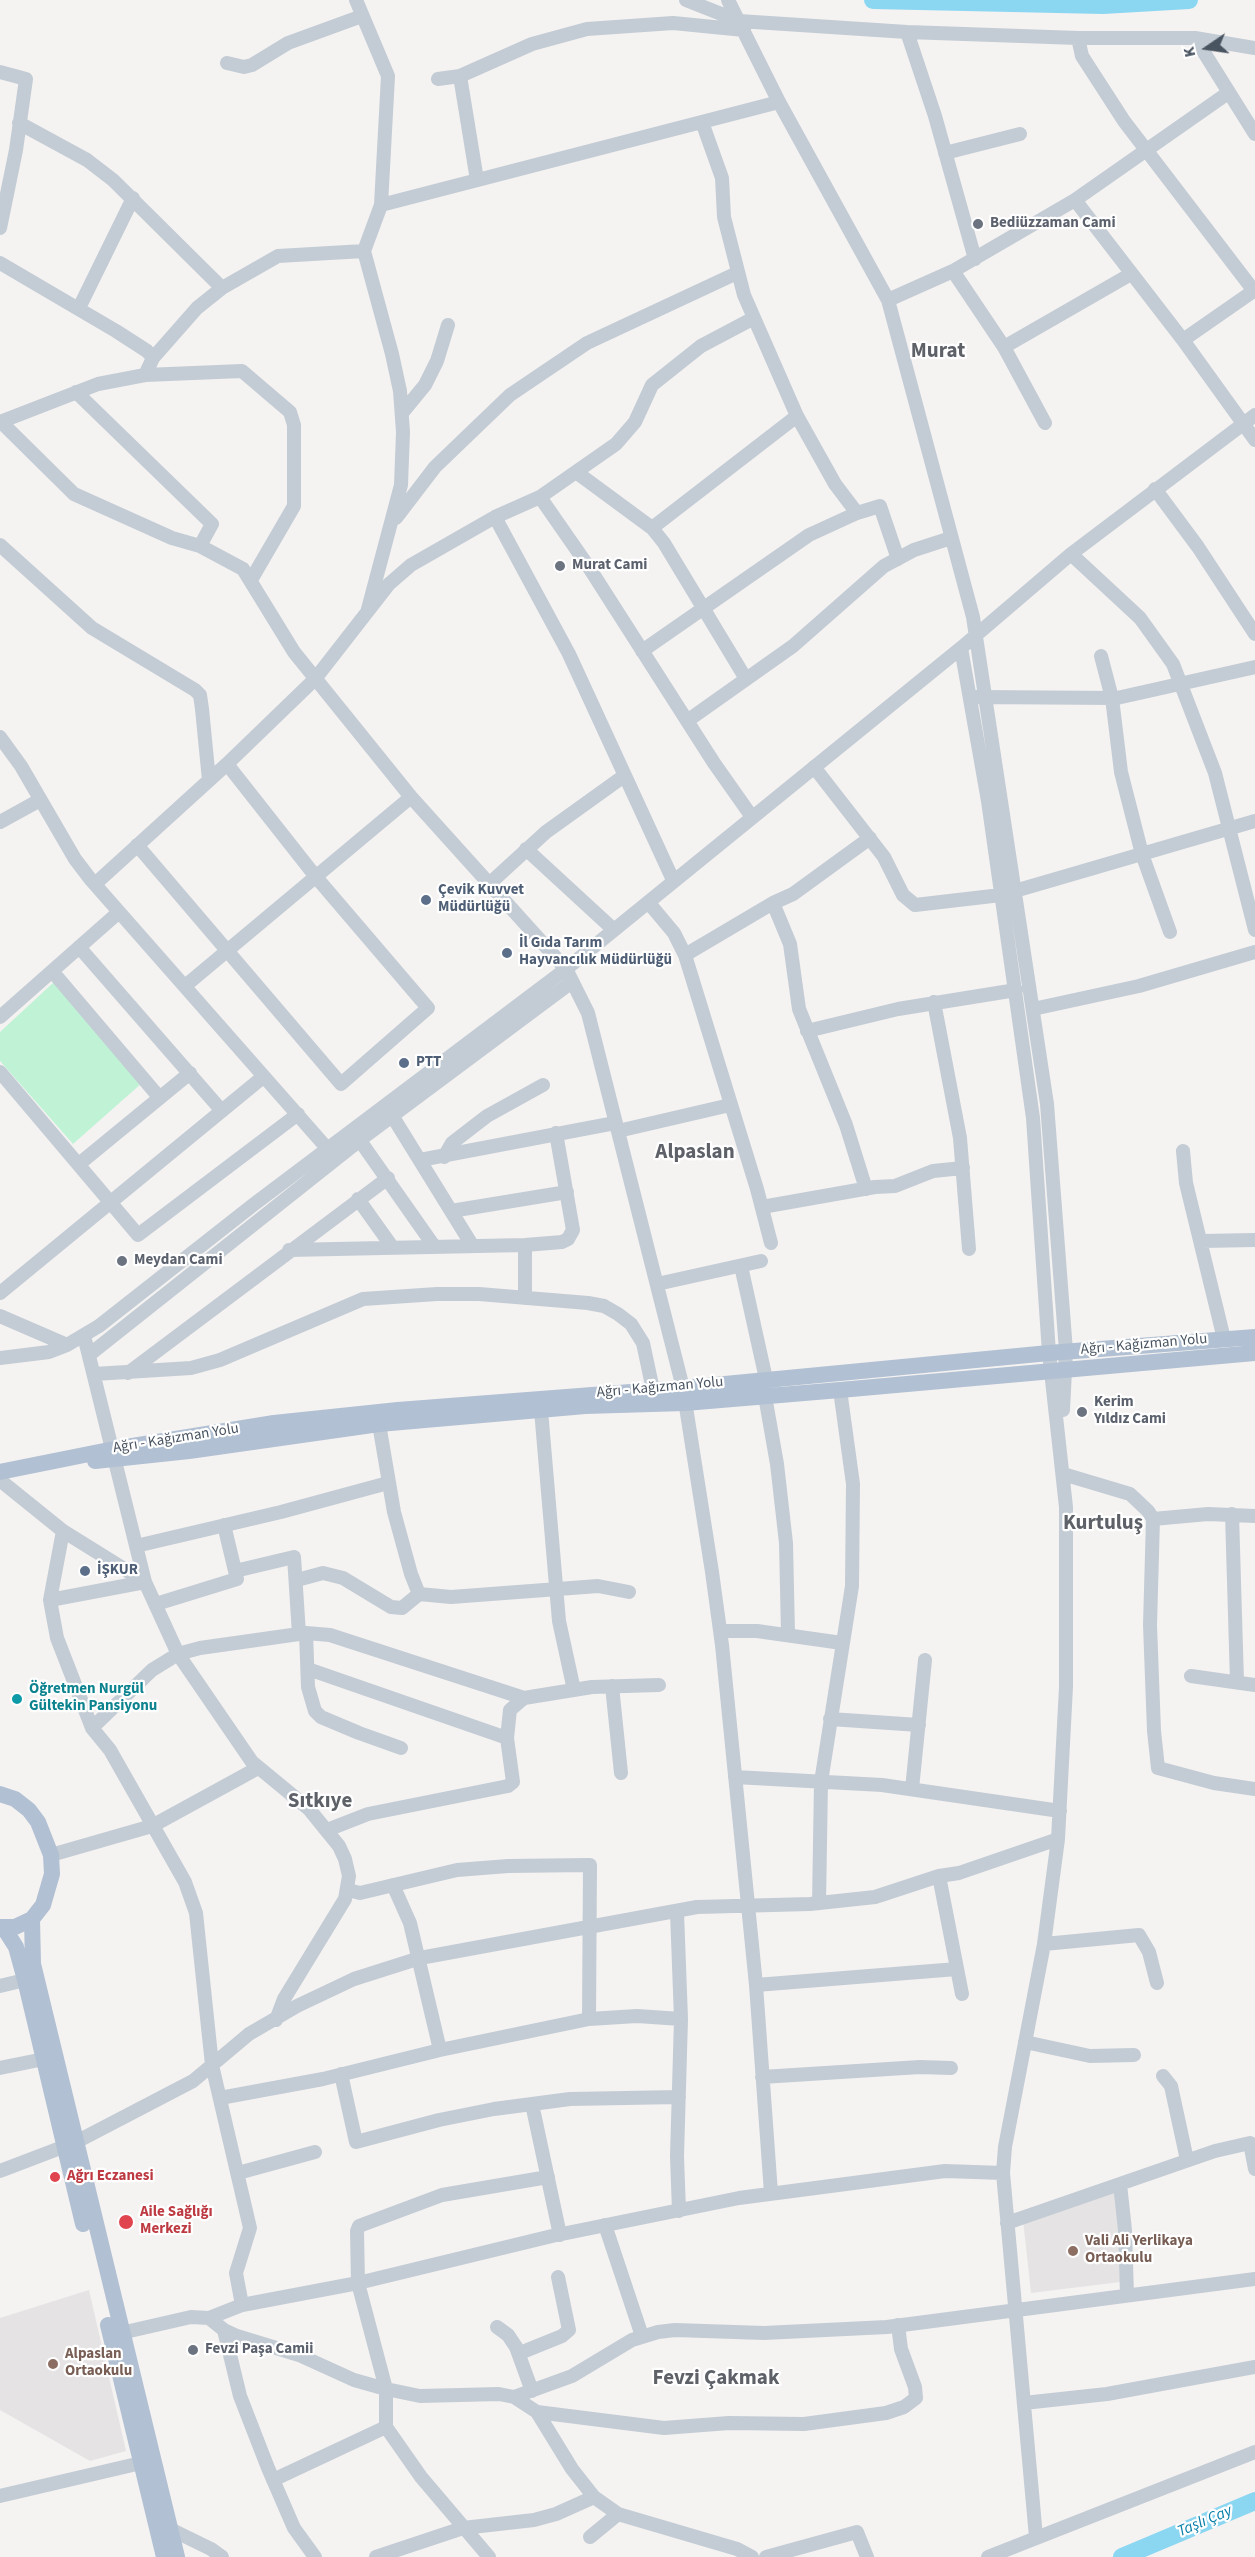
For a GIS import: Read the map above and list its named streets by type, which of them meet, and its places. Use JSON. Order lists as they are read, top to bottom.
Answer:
{
  "streets": {
    "main road": ["Ağrı - Kağızman Yolu"]
  },
  "districts": [
    "Murat",
    "Alpaslan",
    "Kurtuluş",
    "Sıtkıye",
    "Fevzi Çakmak"
  ],
  "water": ["Taşlı Çay"],
  "places": [
    "Bediüzzaman Cami",
    "Murat Cami",
    "Çevik Kuvvet Müdürlüğü",
    "İl Gıda Tarım Hayvancılık Müdürlüğü",
    "PTT",
    "Meydan Cami",
    "Kerim Yıldız Cami",
    "İŞKUR",
    "Öğretmen Nurgül Gültekin Pansiyonu",
    "Ağrı Eczanesi",
    "Aile Sağlığı Merkezi",
    "Vali Ali Yerlikaya Ortaokulu",
    "Fevzi Paşa Camii",
    "Alpaslan Ortaokulu"
  ],
  "north": "left"
}
